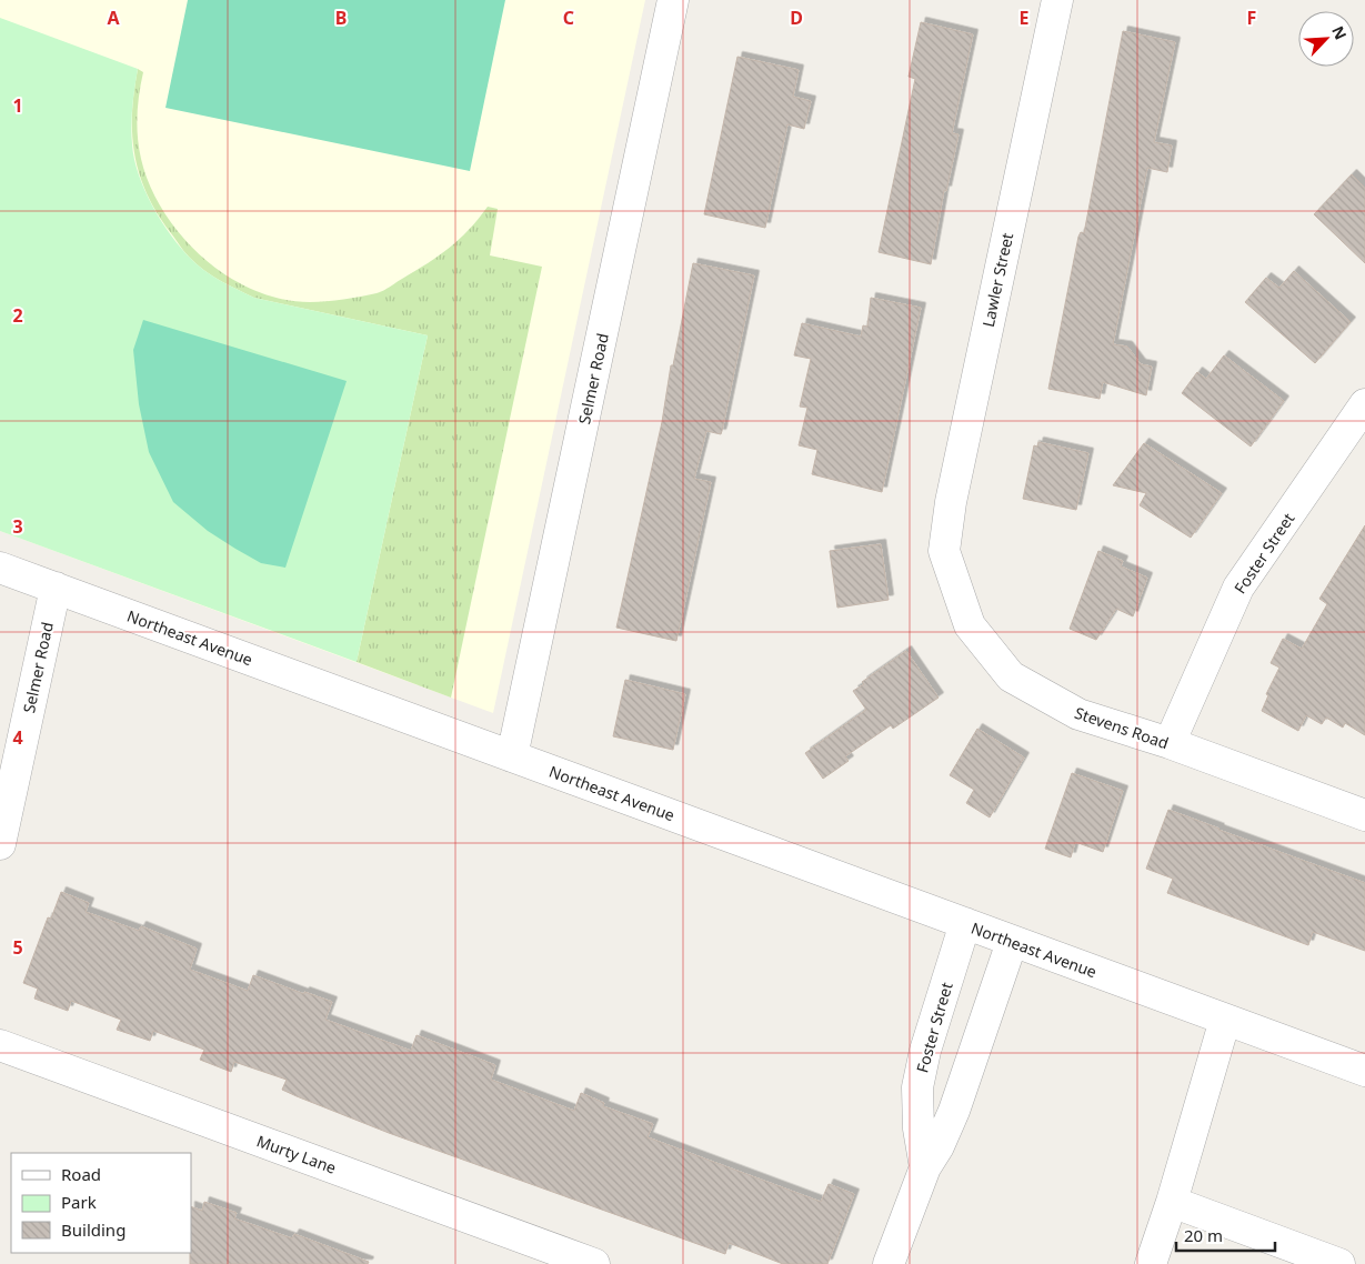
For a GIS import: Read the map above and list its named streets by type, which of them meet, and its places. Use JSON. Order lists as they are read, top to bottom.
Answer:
{
  "streets": {
    "street": [
      "Lawler Street",
      "Selmer Road",
      "Foster Street",
      "Northeast Avenue",
      "Stevens Road",
      "Murty Lane"
    ]
  },
  "crossings": [
    ["Lawler Street", "Stevens Road"],
    ["Selmer Road", "Northeast Avenue"],
    ["Foster Street", "Northeast Avenue"],
    ["Foster Street", "Stevens Road"]
  ],
  "legend": ["Road", "Park", "Building"],
  "scale_bar": "20 m",
  "north": "top right",
  "grid": {
    "columns": [
      "A",
      "B",
      "C",
      "D",
      "E",
      "F"
    ],
    "rows": [
      "1",
      "2",
      "3",
      "4",
      "5"
    ]
  }
}
